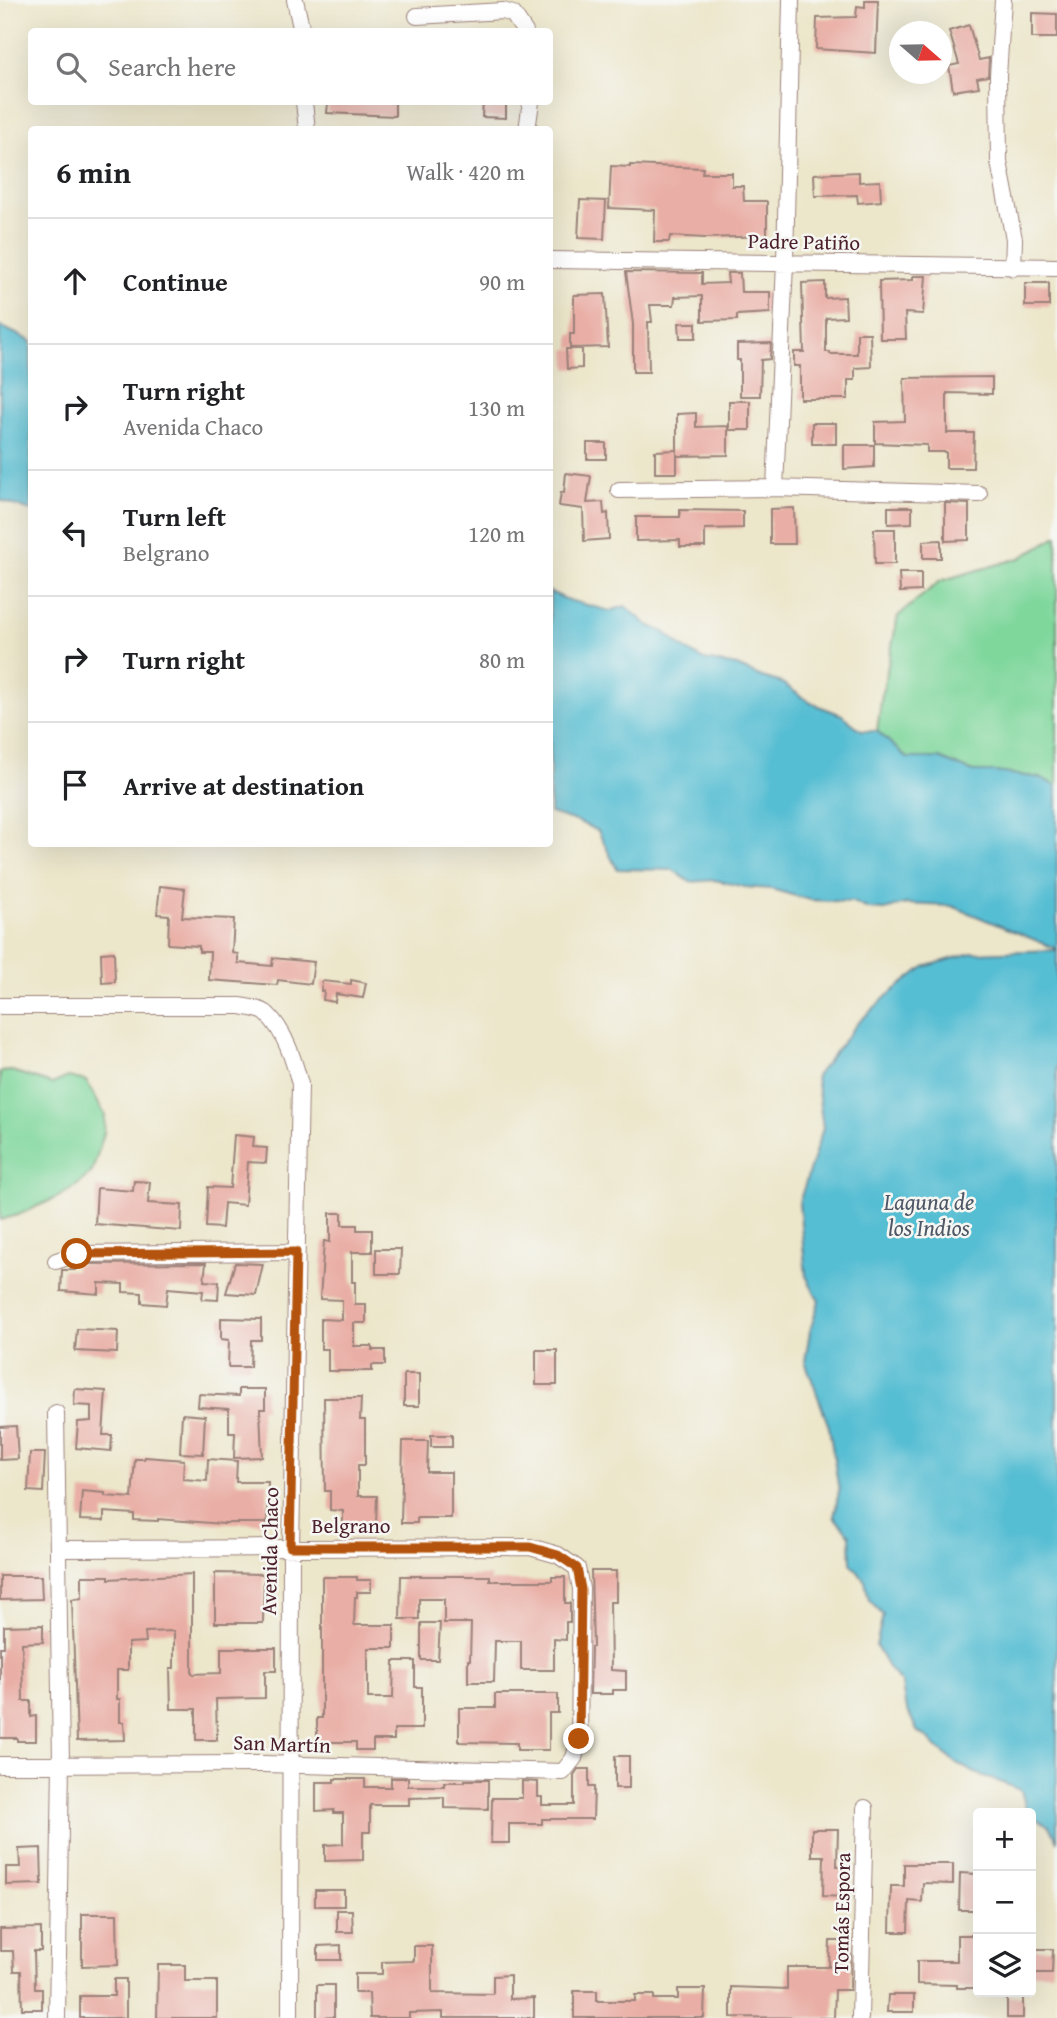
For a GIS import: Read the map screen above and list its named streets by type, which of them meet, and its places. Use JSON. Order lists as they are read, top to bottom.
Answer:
{
  "streets": {
    "street": [
      "Padre Patiño",
      "Belgrano",
      "Avenida Chaco",
      "San Martín",
      "Tomás Espora"
    ]
  },
  "crossings": [
    ["Belgrano", "Avenida Chaco"],
    ["Belgrano", "San Martín"],
    ["Avenida Chaco", "San Martín"]
  ],
  "water": ["Laguna de los Indios"],
  "north": "right",
  "page": {
    "search": "Search here",
    "heading": ["6 min", "Walk · 420 m"],
    "list": [
      ["Continue", "90 m"],
      ["Turn right", "Avenida Chaco", "130 m"],
      ["Turn left", "Belgrano", "120 m"],
      ["Turn right", "80 m"],
      "Arrive at destination"
    ],
    "map_buttons": ["+", "−"]
  }
}
